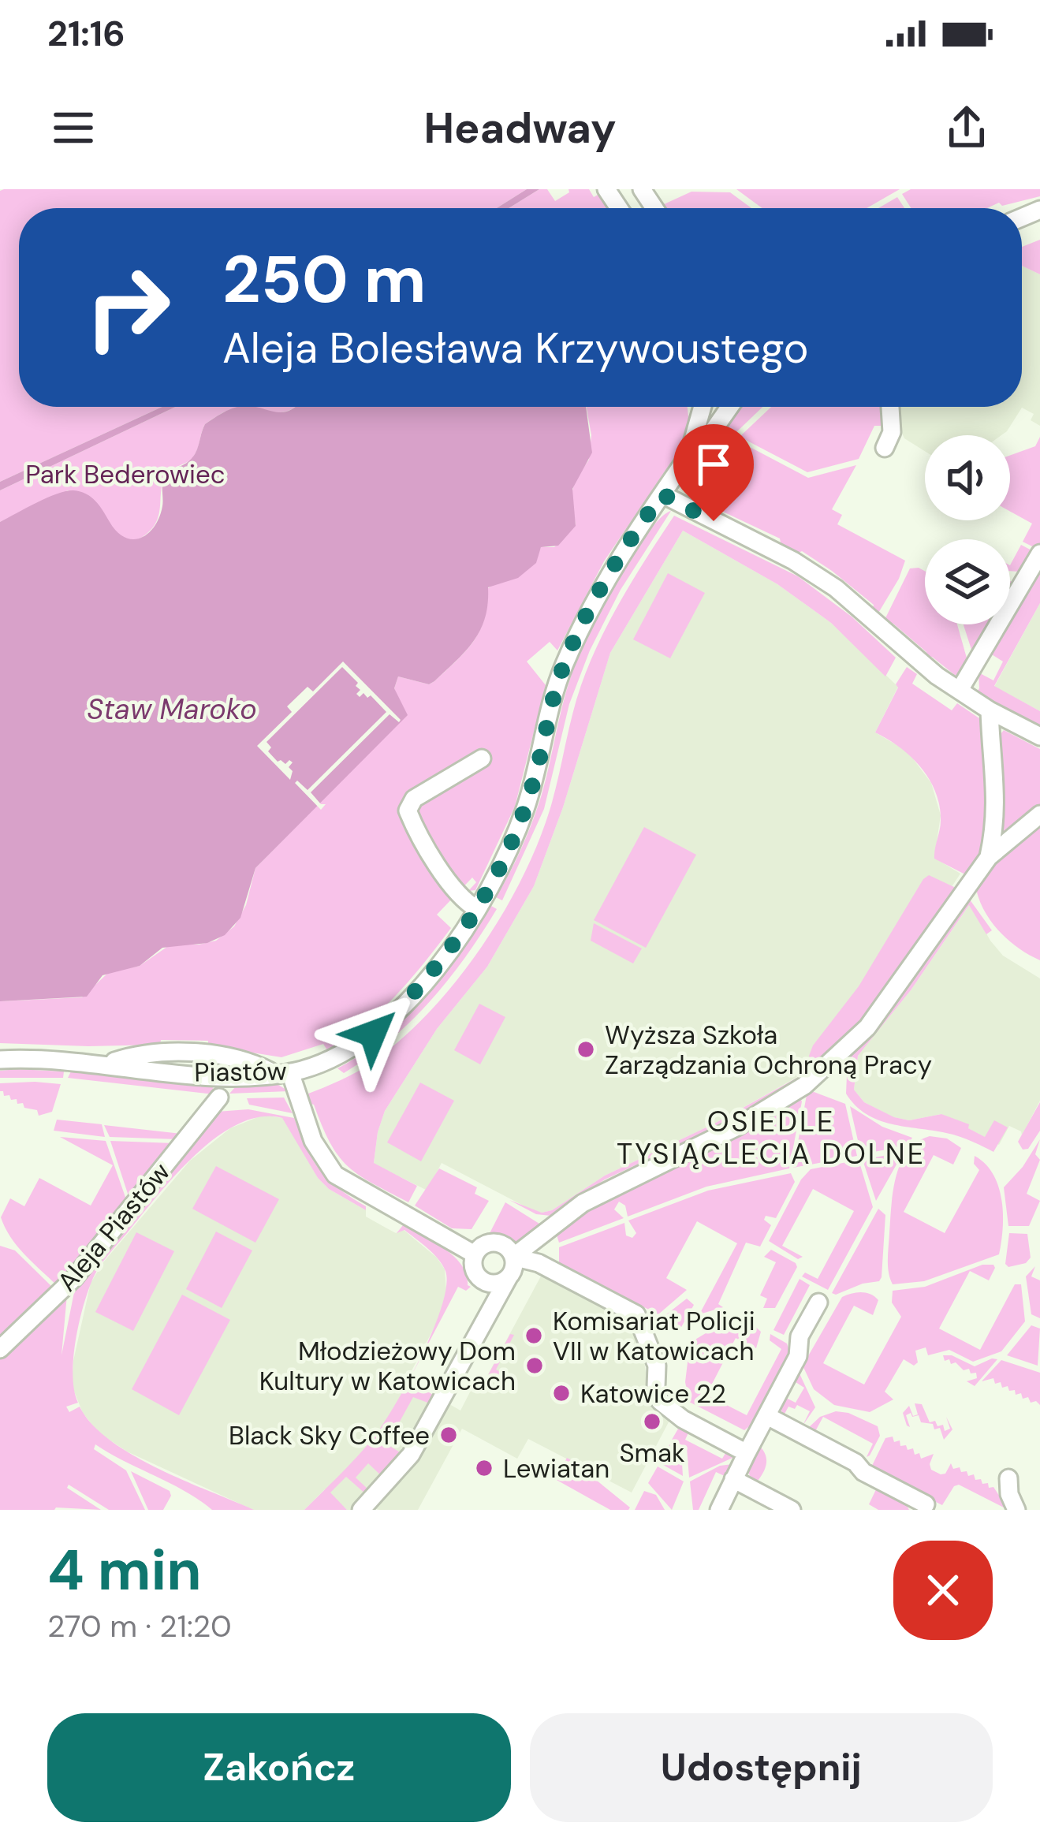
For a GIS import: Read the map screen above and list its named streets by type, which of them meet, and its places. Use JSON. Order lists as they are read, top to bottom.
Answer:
{
  "streets": {
    "street": ["Piastów", "Aleja Piastów"]
  },
  "districts": ["OSIEDLE TYSIĄCLECIA DOLNE"],
  "water": ["Staw Maroko"],
  "parks": ["Park Bederowiec"],
  "places": [
    "Wyższa Szkoła Zarządzania Ochroną Pracy",
    "Komisariat Policji VII w Katowicach",
    "Młodzieżowy Dom Kultury w Katowicach",
    "Katowice 22",
    "Smak",
    "Black Sky Coffee",
    "Lewiatan"
  ],
  "page": {
    "status": "21:16",
    "header": "Headway",
    "turn": ["250 m", "Aleja Bolesława Krzywoustego"],
    "heading": ["4 min", "270 m · 21:20"],
    "buttons": ["Zakończ", "Udostępnij"]
  }
}
